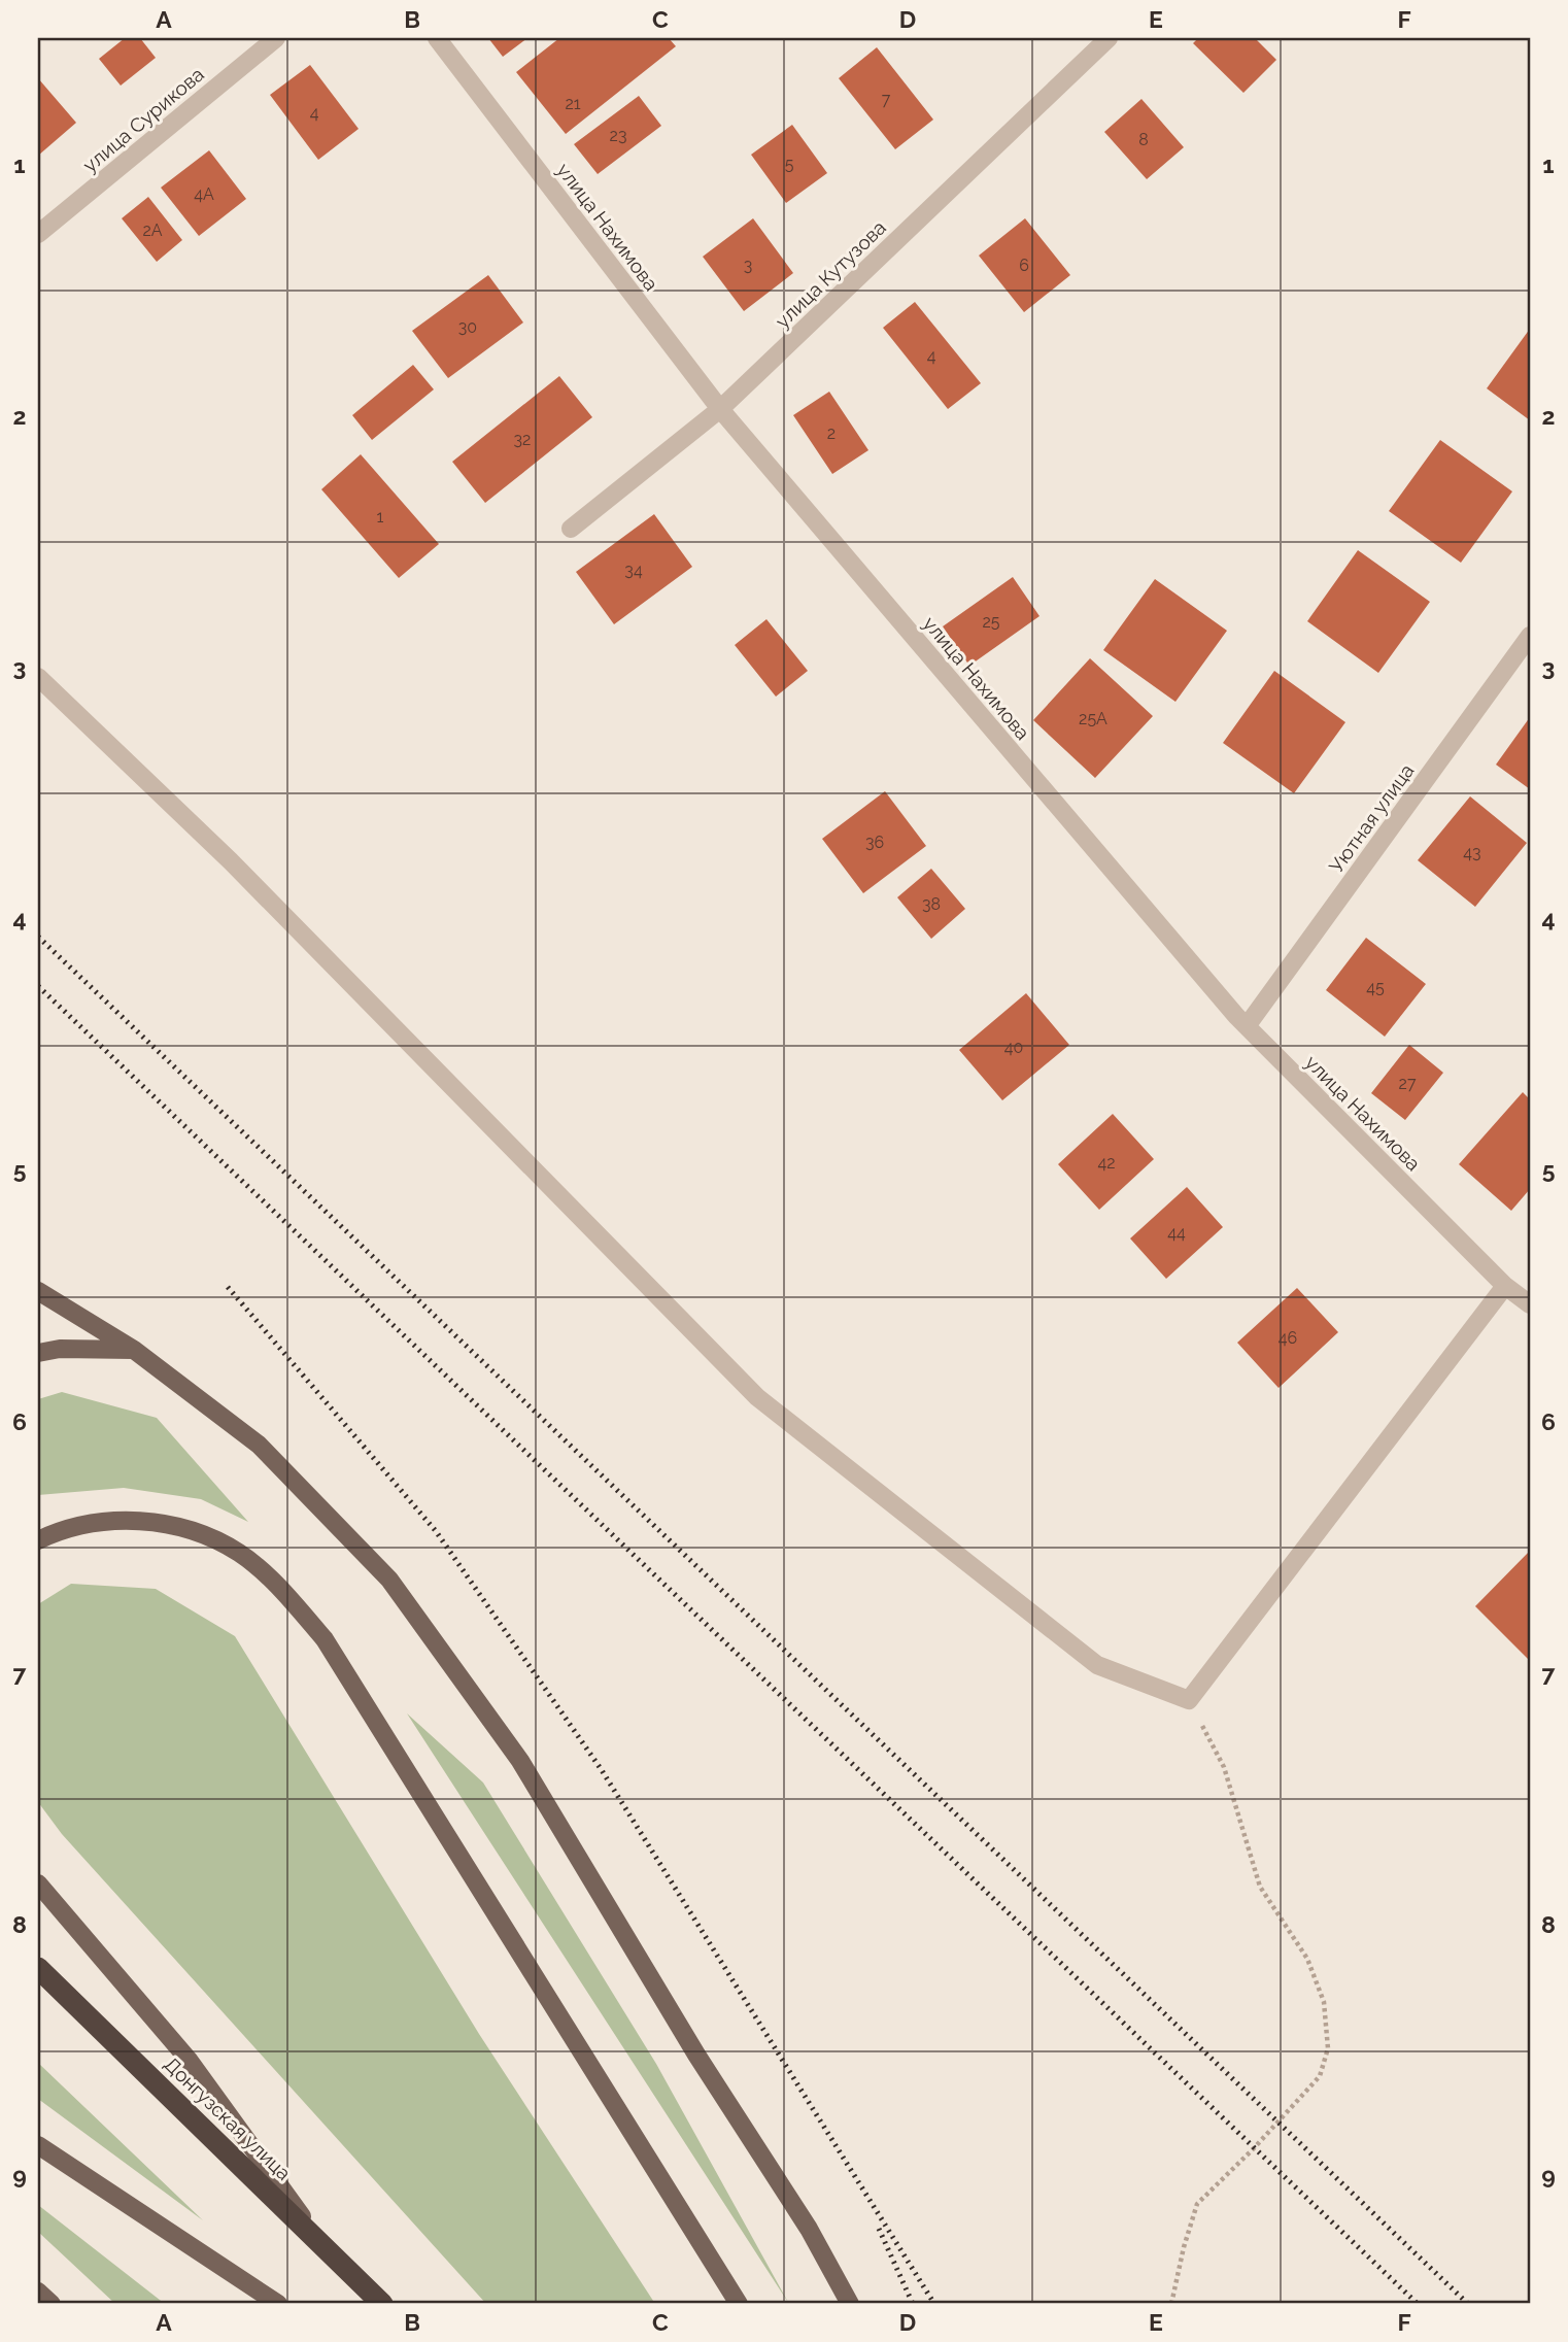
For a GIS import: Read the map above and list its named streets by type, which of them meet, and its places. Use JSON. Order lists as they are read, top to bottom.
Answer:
{
  "streets": {
    "highway": ["Донгузская улица"],
    "street": [
      "улица Сурикова",
      "улица Нахимова",
      "улица Кутузова",
      "Уютная улица"
    ]
  },
  "crossings": [
    ["улица Нахимова", "улица Кутузова"],
    ["улица Нахимова", "Уютная улица"]
  ],
  "house_numbers": [
    "7",
    "21",
    "4",
    "23",
    "8",
    "5",
    "4А",
    "2А",
    "3",
    "6",
    "30",
    "4",
    "2",
    "32",
    "1",
    "34",
    "25",
    "25А",
    "36",
    "43",
    "38",
    "45",
    "40",
    "27",
    "42",
    "44",
    "46"
  ],
  "grid": {
    "columns": [
      "A",
      "B",
      "C",
      "D",
      "E",
      "F"
    ],
    "rows": [
      "1",
      "2",
      "3",
      "4",
      "5",
      "6",
      "7",
      "8",
      "9"
    ]
  }
}
